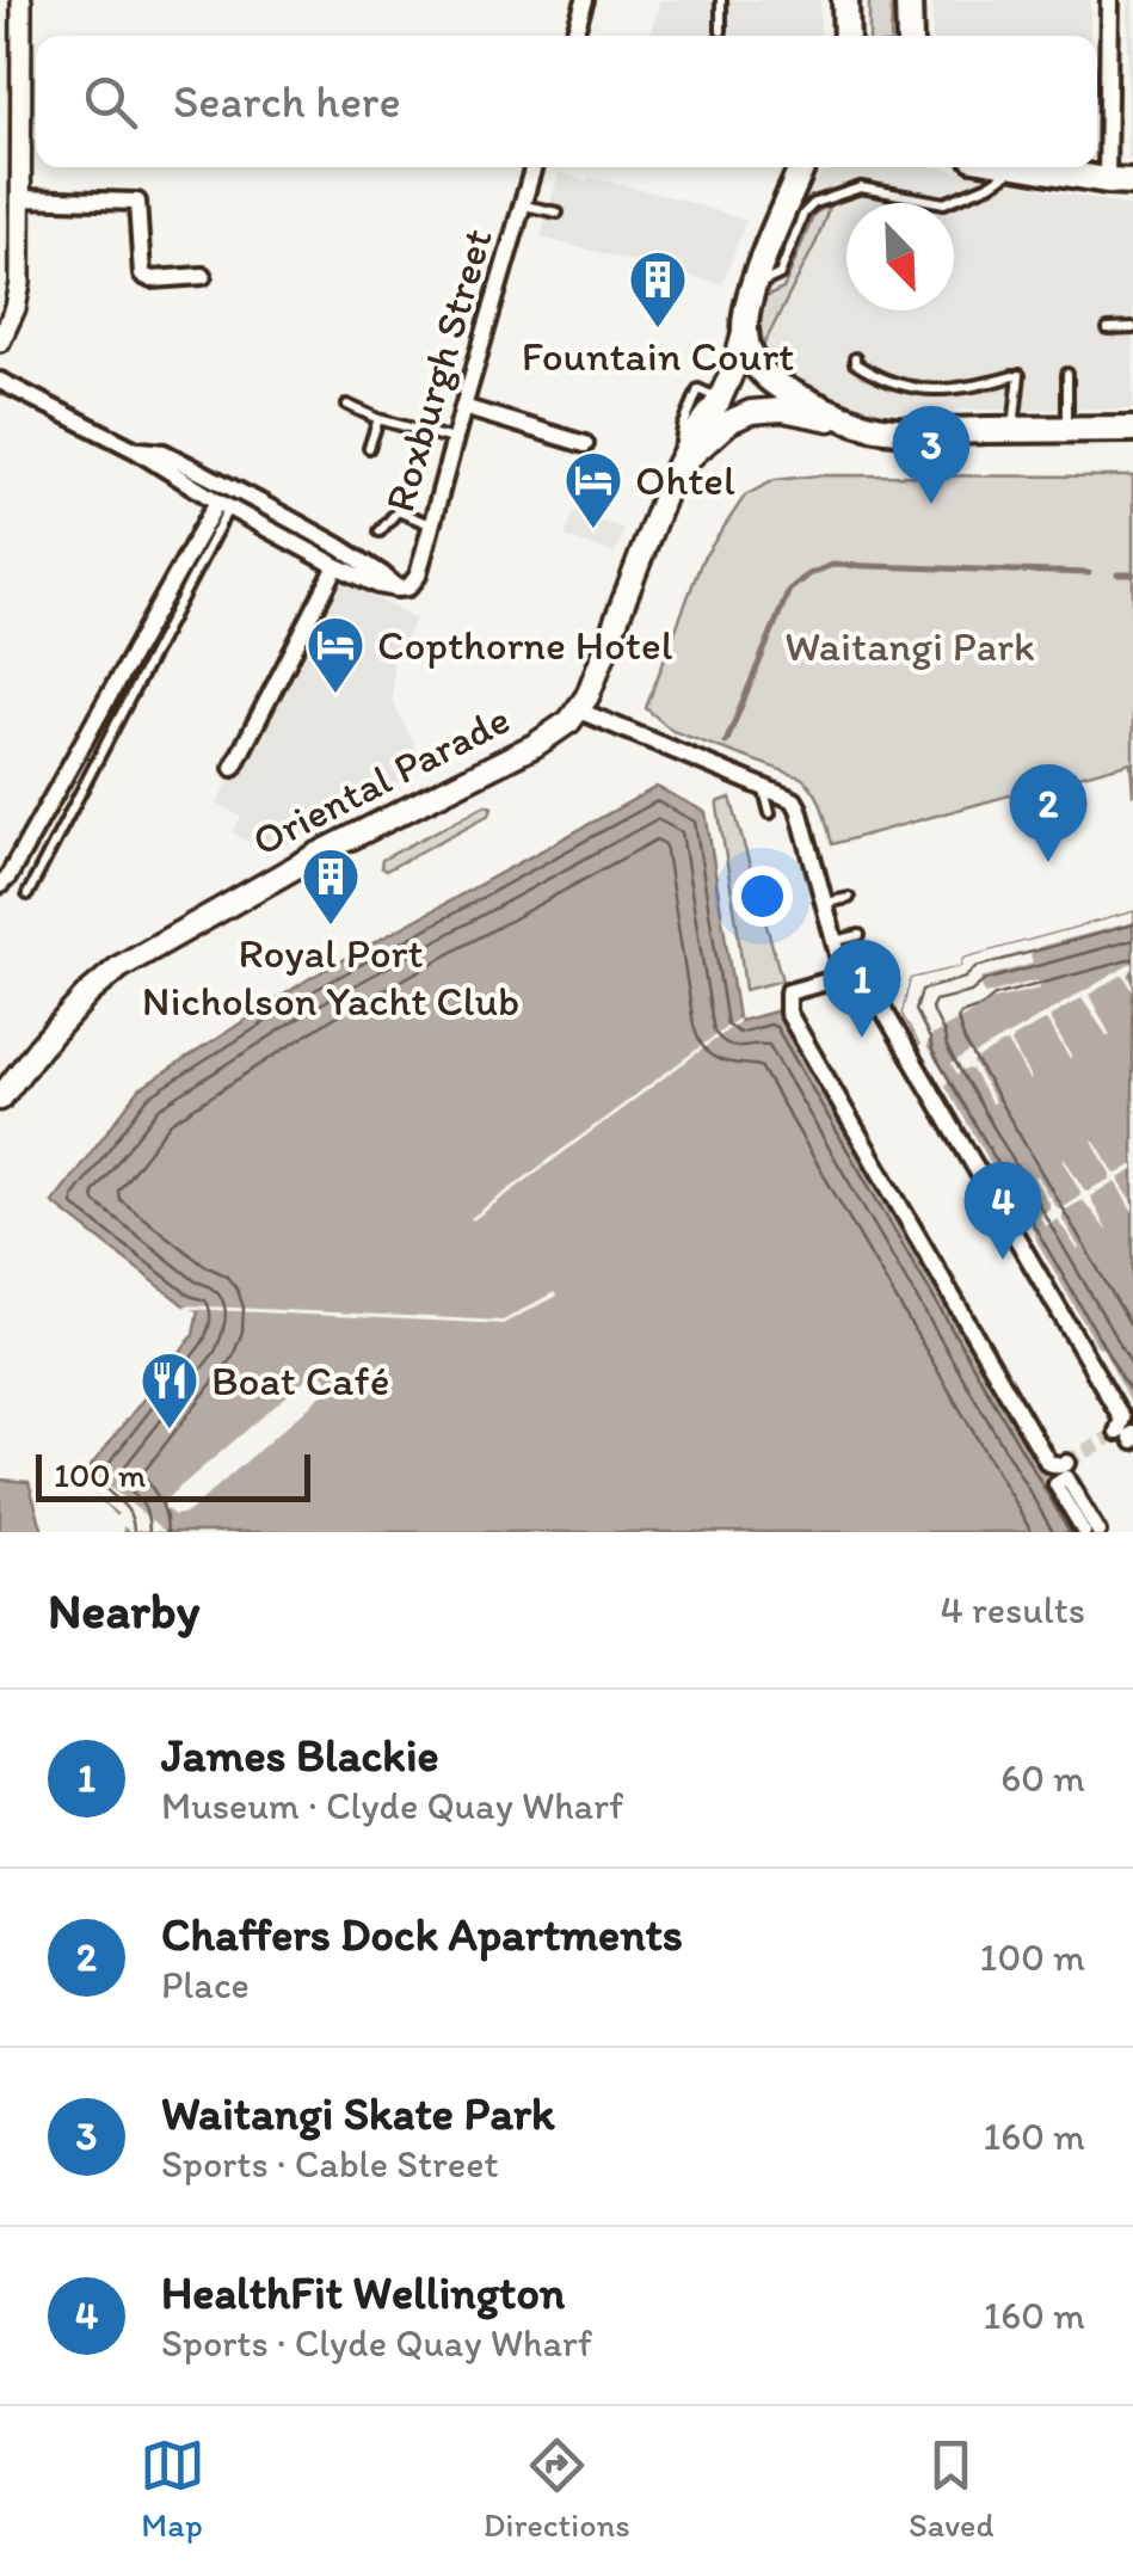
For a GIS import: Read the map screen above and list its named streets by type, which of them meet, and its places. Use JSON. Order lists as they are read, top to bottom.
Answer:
{
  "streets": {
    "main road": ["Oriental Parade"],
    "street": ["Roxburgh Street"]
  },
  "parks": ["Waitangi Park"],
  "places": {
    "building": ["Fountain Court", "Royal Port Nicholson Yacht Club"],
    "hotel": ["Ohtel", "Copthorne Hotel"],
    "restaurant": ["Boat Café"]
  },
  "scale_bar": "100 m",
  "north": "bottom right",
  "page": {
    "search": "Search here",
    "pins": [
      "3",
      "2",
      "1",
      "4"
    ],
    "scale": "100 m",
    "heading": ["Nearby", "4 results"],
    "list": [
      {
        "mark": "1",
        "name": "James Blackie",
        "note": "Museum · Clyde Quay Wharf",
        "value": "60 m"
      },
      {
        "mark": "2",
        "name": "Chaffers Dock Apartments",
        "note": "Place",
        "value": "100 m"
      },
      {
        "mark": "3",
        "name": "Waitangi Skate Park",
        "note": "Sports · Cable Street",
        "value": "160 m"
      },
      {
        "mark": "4",
        "name": "HealthFit Wellington",
        "note": "Sports · Clyde Quay Wharf",
        "value": "160 m"
      }
    ],
    "nav": ["Map", "Directions", "Saved"]
  }
}
